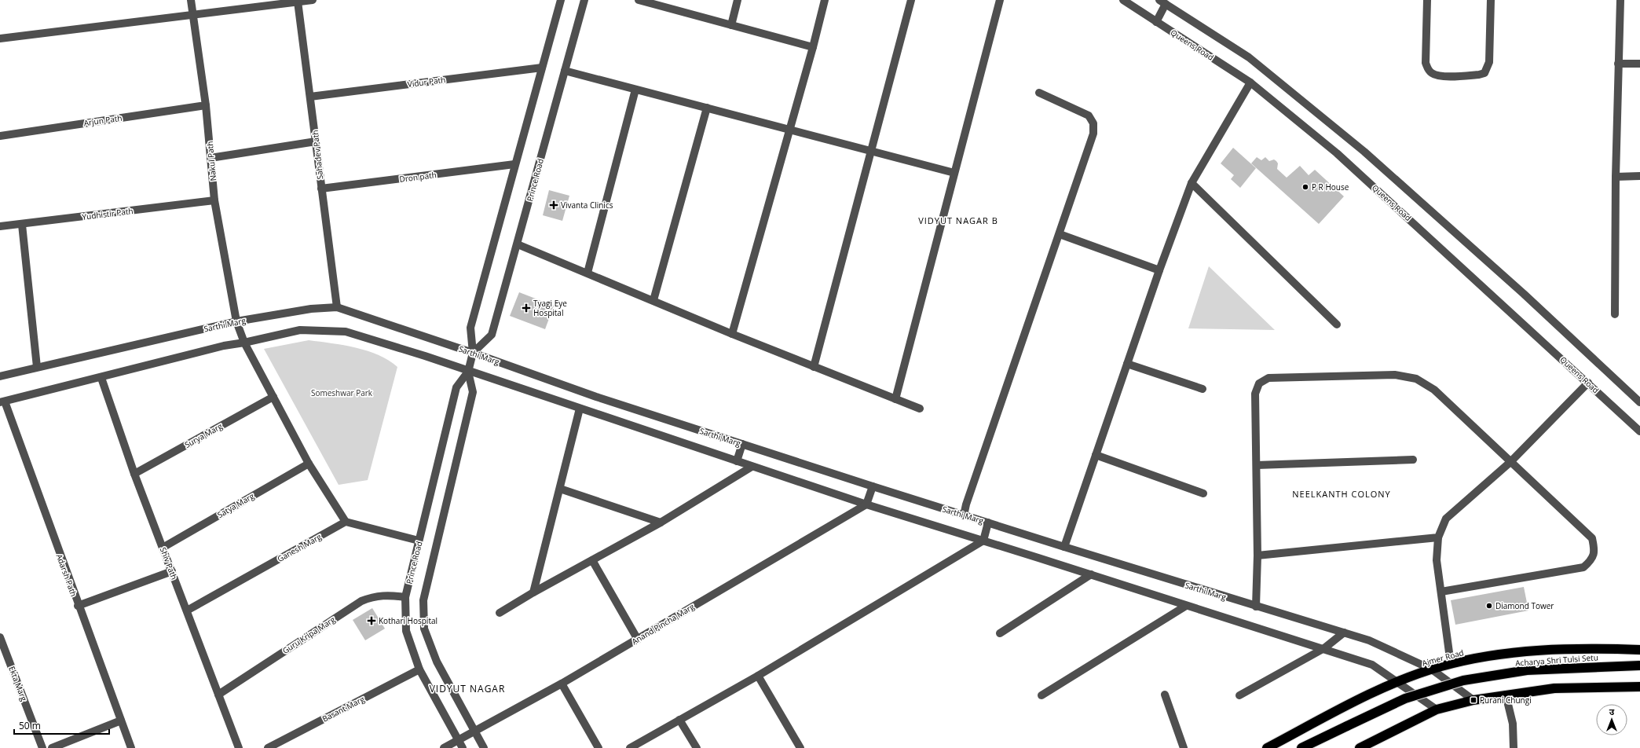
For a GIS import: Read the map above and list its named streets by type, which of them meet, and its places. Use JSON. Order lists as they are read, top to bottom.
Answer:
{
  "streets": {
    "highway": ["Ajmer Road", "Acharya Shri Tulsi Setu"],
    "street": [
      "Queens Road",
      "Vidur Path",
      "Arjun Path",
      "Sahadev Path",
      "Nakul Path",
      "Dron path",
      "Prince Road",
      "Yudhistir Path",
      "Sarthi Marg",
      "Surya Marg",
      "Satya Marg",
      "Ganesh Marg",
      "Shiv Path",
      "Adarsh Path",
      "Anand Pincha Marg",
      "Guru Kripa Marg",
      "Ekta Marg",
      "Basant Marg"
    ]
  },
  "crossings": [
    ["Vidur Path", "Sahadev Path"],
    ["Vidur Path", "Prince Road"],
    ["Arjun Path", "Nakul Path"],
    ["Sahadev Path", "Dron path"],
    ["Sahadev Path", "Sarthi Marg"],
    ["Nakul Path", "Yudhistir Path"],
    ["Nakul Path", "Sarthi Marg"],
    ["Nakul Path", "Surya Marg"],
    ["Nakul Path", "Satya Marg"],
    ["Nakul Path", "Ganesh Marg"],
    ["Dron path", "Prince Road"],
    ["Prince Road", "Sarthi Marg"],
    ["Prince Road", "Anand Pincha Marg"],
    ["Prince Road", "Guru Kripa Marg"],
    ["Prince Road", "Basant Marg"],
    ["Sarthi Marg", "Ajmer Road"],
    ["Surya Marg", "Shiv Path"],
    ["Satya Marg", "Shiv Path"],
    ["Ganesh Marg", "Shiv Path"],
    ["Shiv Path", "Guru Kripa Marg"]
  ],
  "districts": ["VIDYUT NAGAR B", "NEELKANTH COLONY", "VIDYUT NAGAR"],
  "parks": ["Someshwar Park"],
  "places": {
    "other": ["P R House", "Diamond Tower"],
    "health": ["Vivanta Clinics", "Tyagi Eye Hospital", "Kothari Hospital"],
    "transit": ["Purani Chungi"]
  },
  "scale_bar": "50 m",
  "north": "top"
}
